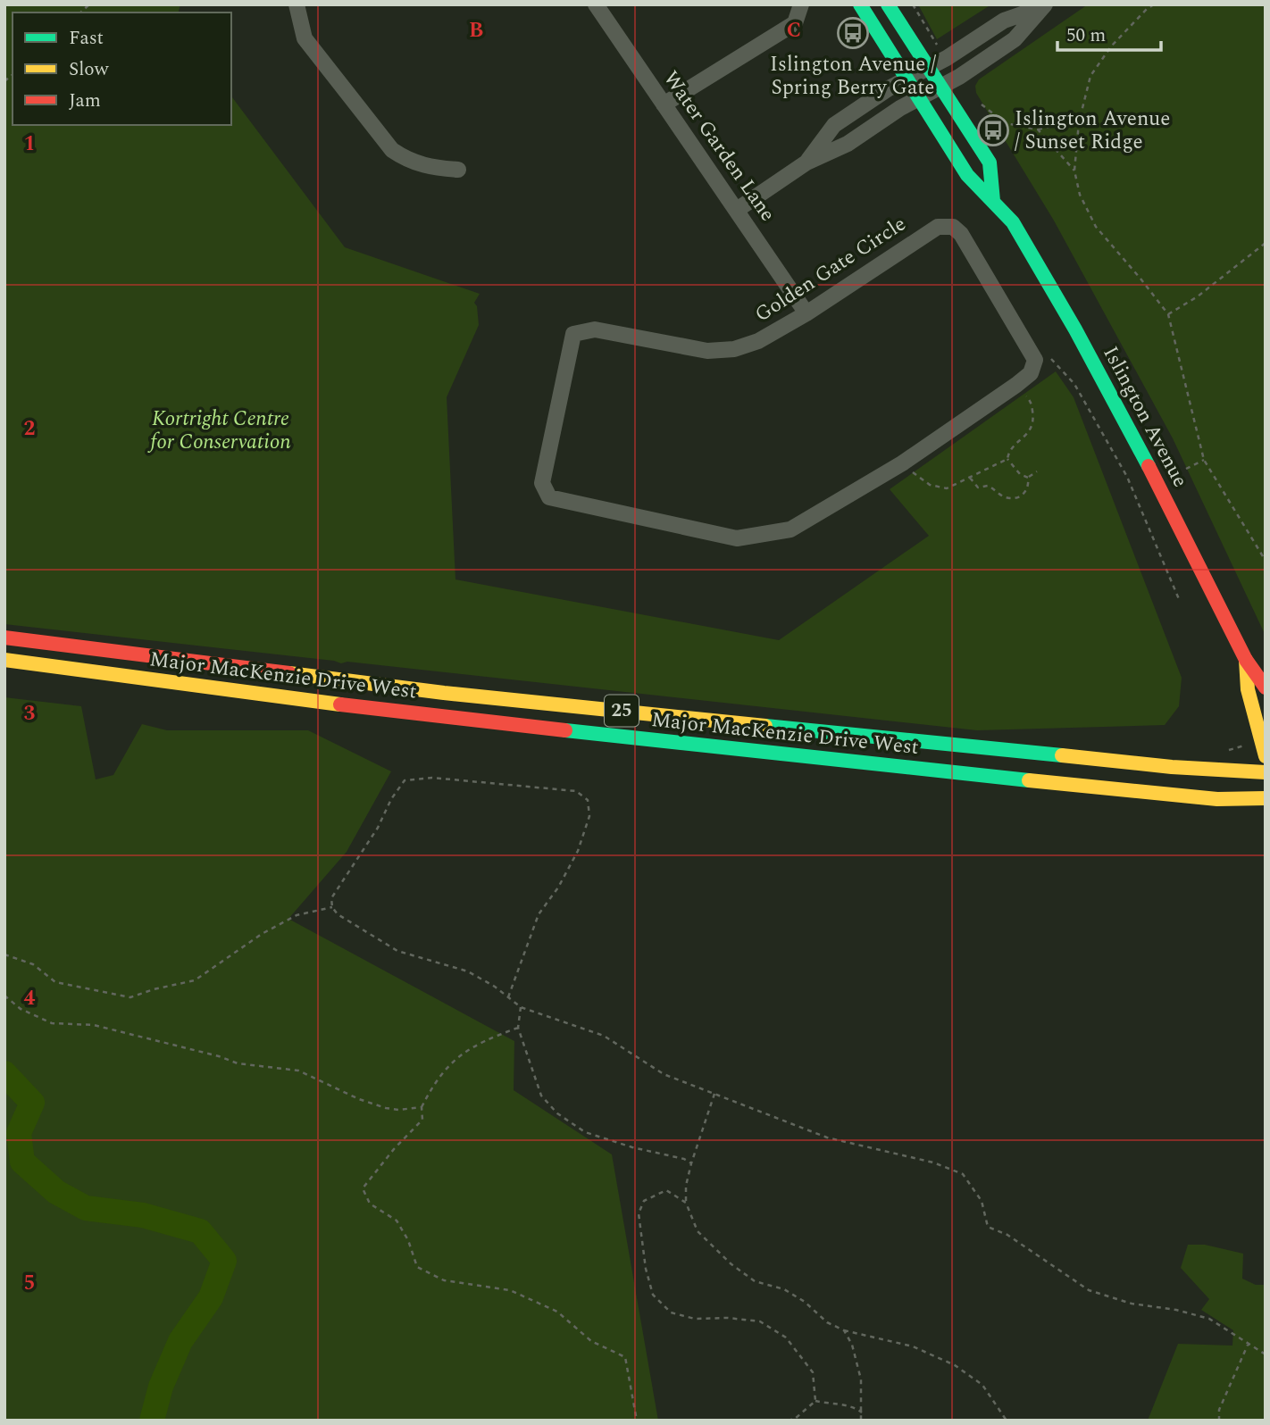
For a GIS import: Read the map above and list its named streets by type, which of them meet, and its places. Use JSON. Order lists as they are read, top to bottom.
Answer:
{
  "streets": {
    "main road": ["Islington Avenue", "Major MacKenzie Drive West", "25"],
    "street": ["Water Garden Lane", "Golden Gate Circle"]
  },
  "crossings": [
    ["Water Garden Lane", "Golden Gate Circle"]
  ],
  "parks": ["Kortright Centre for Conservation"],
  "places": {
    "bus stop": ["Islington Avenue / Spring Berry Gate", "Islington Avenue / Sunset Ridge"]
  },
  "legend": ["Fast", "Slow", "Jam"],
  "scale_bar": "50 m",
  "grid": {
    "columns": ["B", "C"],
    "rows": [
      "1",
      "2",
      "3",
      "4",
      "5"
    ]
  }
}
